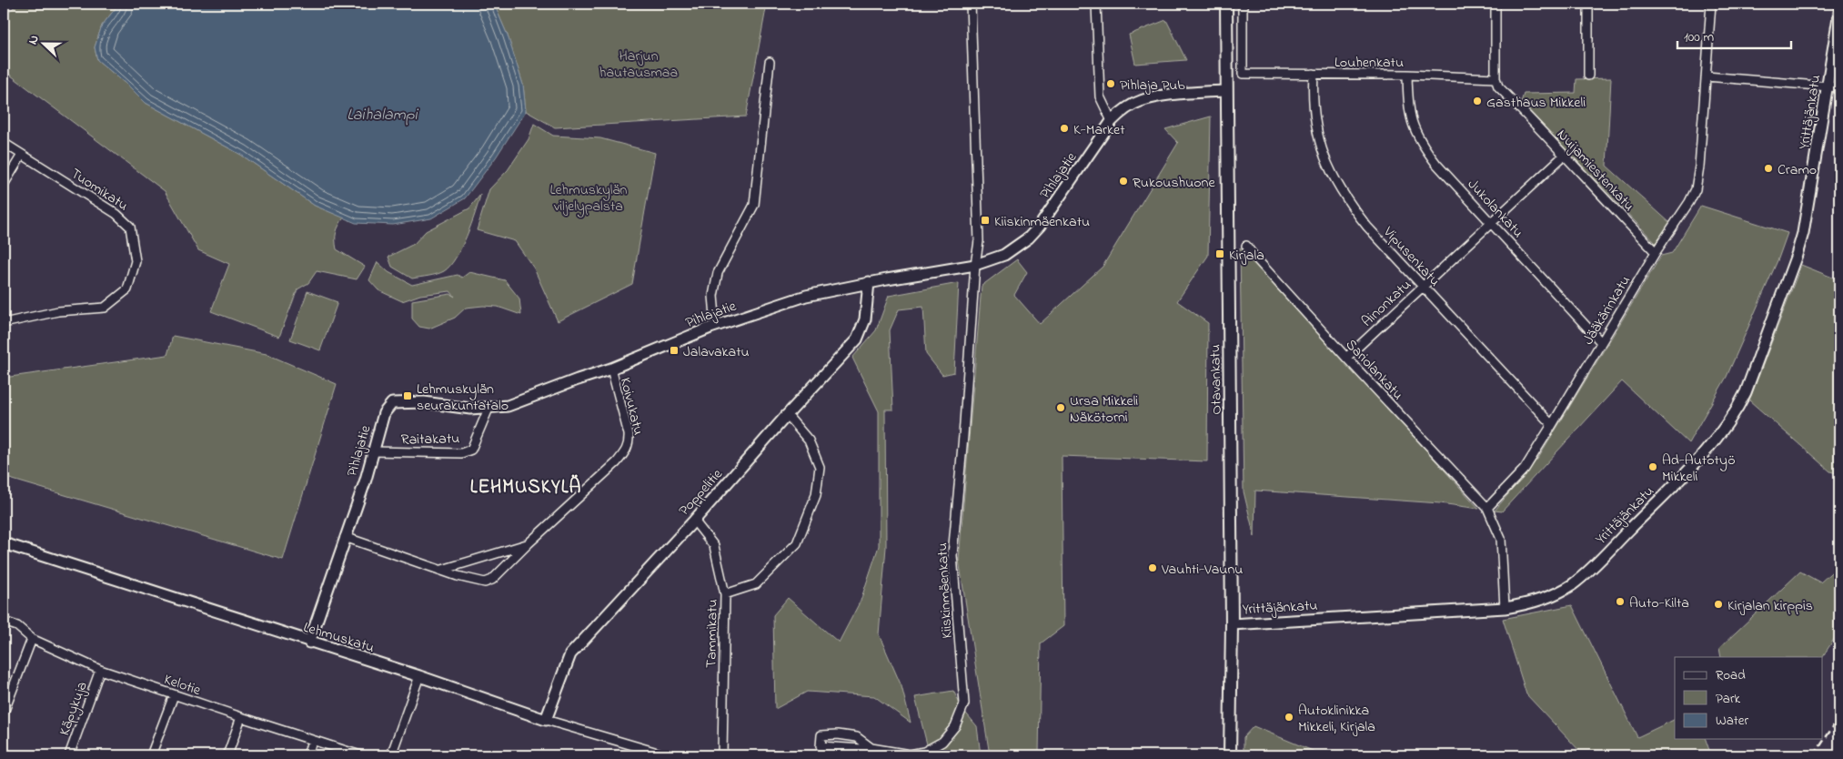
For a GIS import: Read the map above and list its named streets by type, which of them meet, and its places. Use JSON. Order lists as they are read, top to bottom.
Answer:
{
  "streets": {
    "main road": ["Otavankatu"],
    "street": [
      "Louhenkatu",
      "Yrittäjänkatu",
      "Nuijamiestenkatu",
      "Pihlajatie",
      "Tuomikatu",
      "Jukolankatu",
      "Vipusenkatu",
      "Ainonkatu",
      "Jääkärinkatu",
      "Sariolankatu",
      "Koivukatu",
      "Raitakatu",
      "Poppelitie",
      "Kiiskinmäenkatu",
      "Tammikatu",
      "Lehmuskatu",
      "Kelotie",
      "Käpykuja"
    ]
  },
  "crossings": [
    ["Louhenkatu", "Nuijamiestenkatu"],
    ["Louhenkatu", "Jukolankatu"],
    ["Louhenkatu", "Vipusenkatu"],
    ["Yrittäjänkatu", "Otavankatu"],
    ["Nuijamiestenkatu", "Ainonkatu"],
    ["Nuijamiestenkatu", "Jääkärinkatu"],
    ["Pihlajatie", "Otavankatu"],
    ["Pihlajatie", "Koivukatu"],
    ["Pihlajatie", "Raitakatu"],
    ["Pihlajatie", "Poppelitie"],
    ["Pihlajatie", "Kiiskinmäenkatu"],
    ["Pihlajatie", "Lehmuskatu"],
    ["Jukolankatu", "Ainonkatu"],
    ["Jukolankatu", "Jääkärinkatu"],
    ["Vipusenkatu", "Ainonkatu"],
    ["Vipusenkatu", "Jääkärinkatu"],
    ["Ainonkatu", "Sariolankatu"],
    ["Jääkärinkatu", "Sariolankatu"],
    ["Poppelitie", "Tammikatu"],
    ["Poppelitie", "Lehmuskatu"],
    ["Kelotie", "Käpykuja"]
  ],
  "districts": ["LEHMUSKYLÄ"],
  "water": ["Laihalampi"],
  "parks": ["Harjun hautausmaa", "Lehmuskylän viljelypalsta"],
  "places": {
    "other": [
      "Pihlaja Pub",
      "Gasthaus Mikkeli",
      "K-Market",
      "Cramo",
      "Rukoushuone",
      "Ursa Mikkeli Näkötorni",
      "Ad-Autotyö Mikkeli",
      "Vauhti-Vaunu",
      "Auto-Kilta",
      "Kirjalan kirppis",
      "Autoklinikka Mikkeli, Kirjala"
    ],
    "transit": [
      "Kiiskinmäenkatu",
      "Kirjala",
      "Jalavakatu",
      "Lehmuskylän seurakuntatalo"
    ]
  },
  "legend": ["Road", "Park", "Water"],
  "scale_bar": "100 m",
  "north": "left"
}
